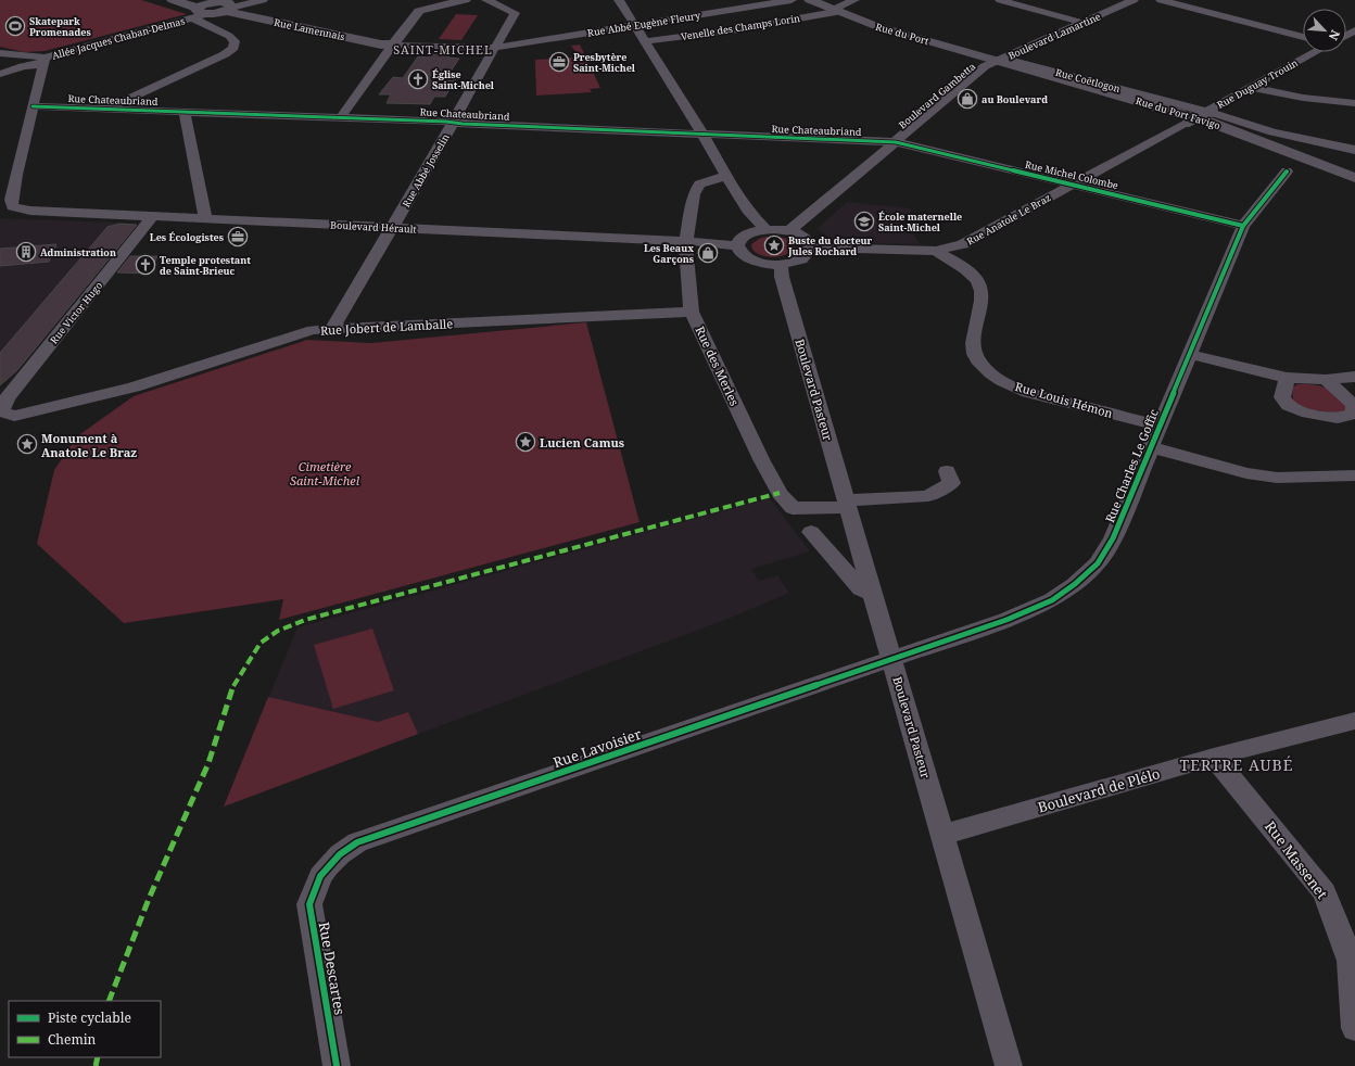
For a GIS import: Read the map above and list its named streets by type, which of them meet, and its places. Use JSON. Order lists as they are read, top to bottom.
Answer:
{
  "streets": {
    "street": [
      "Rue Abbé Eugène Fleury",
      "Venelle des Champs Lorin",
      "Rue Lamennais",
      "Rue du Port",
      "Boulevard Lamartine",
      "Allée Jacques Chaban-Delmas",
      "Rue Coëtlogon",
      "Rue Duguay Trouin",
      "Boulevard Gambetta",
      "Rue Chateaubriand",
      "Rue du Port Favigo",
      "Rue Abbé Josselin",
      "Rue Michel Colombe",
      "Rue Anatole Le Braz",
      "Boulevard Hérault",
      "Rue Victor Hugo",
      "Rue Jobert de Lamballe",
      "Rue des Merles",
      "Boulevard Pasteur",
      "Rue Louis Hémon",
      "Rue Charles Le Goffic",
      "Rue Lavoisier",
      "Boulevard de Plélo",
      "Rue Massenet",
      "Rue Descartes"
    ]
  },
  "crossings": [
    ["Rue Abbé Eugène Fleury", "Rue Lamennais"],
    ["Rue Abbé Eugène Fleury", "Rue Abbé Josselin"],
    ["Venelle des Champs Lorin", "Rue du Port"],
    ["Rue Lamennais", "Allée Jacques Chaban-Delmas"],
    ["Rue du Port", "Boulevard Lamartine"],
    ["Rue du Port", "Rue Coëtlogon"],
    ["Rue du Port", "Boulevard Gambetta"],
    ["Rue du Port", "Rue du Port Favigo"],
    ["Boulevard Lamartine", "Rue Coëtlogon"],
    ["Boulevard Lamartine", "Boulevard Gambetta"],
    ["Boulevard Lamartine", "Rue du Port Favigo"],
    ["Rue Coëtlogon", "Rue Duguay Trouin"],
    ["Rue Coëtlogon", "Boulevard Gambetta"],
    ["Rue Coëtlogon", "Rue du Port Favigo"],
    ["Rue Duguay Trouin", "Rue Anatole Le Braz"],
    ["Boulevard Gambetta", "Rue Chateaubriand"],
    ["Boulevard Gambetta", "Rue du Port Favigo"],
    ["Boulevard Gambetta", "Rue Michel Colombe"],
    ["Rue Chateaubriand", "Rue Abbé Josselin"],
    ["Rue Chateaubriand", "Rue Michel Colombe"],
    ["Rue Abbé Josselin", "Boulevard Hérault"],
    ["Rue Abbé Josselin", "Rue Jobert de Lamballe"],
    ["Rue Michel Colombe", "Rue Anatole Le Braz"],
    ["Rue Michel Colombe", "Rue Charles Le Goffic"],
    ["Rue Anatole Le Braz", "Rue Louis Hémon"],
    ["Boulevard Hérault", "Rue Victor Hugo"],
    ["Boulevard Hérault", "Rue des Merles"],
    ["Rue Victor Hugo", "Rue Jobert de Lamballe"],
    ["Rue Jobert de Lamballe", "Rue des Merles"],
    ["Rue des Merles", "Boulevard Pasteur"],
    ["Boulevard Pasteur", "Rue Charles Le Goffic"],
    ["Boulevard Pasteur", "Rue Lavoisier"],
    ["Boulevard Pasteur", "Boulevard de Plélo"],
    ["Rue Louis Hémon", "Rue Charles Le Goffic"],
    ["Rue Charles Le Goffic", "Rue Lavoisier"],
    ["Rue Lavoisier", "Rue Descartes"],
    ["Boulevard de Plélo", "Rue Massenet"]
  ],
  "districts": ["SAINT-MICHEL", "TERTRE AUBÉ"],
  "parks": ["Cimetière Saint-Michel"],
  "places": {
    "sports": ["Skatepark Promenades"],
    "office": ["Presbytère Saint-Michel", "Les Écologistes"],
    "church": ["Église Saint-Michel", "Temple protestant de Saint-Brieuc"],
    "shop": ["au Boulevard", "Les Beaux Garçons"],
    "school or university": ["École maternelle Saint-Michel"],
    "place": ["Buste du docteur Jules Rochard", "Lucien Camus", "Monument à Anatole Le Braz"],
    "building": ["Administration"]
  },
  "legend": ["Piste cyclable", "Chemin"],
  "north": "bottom right"
}
